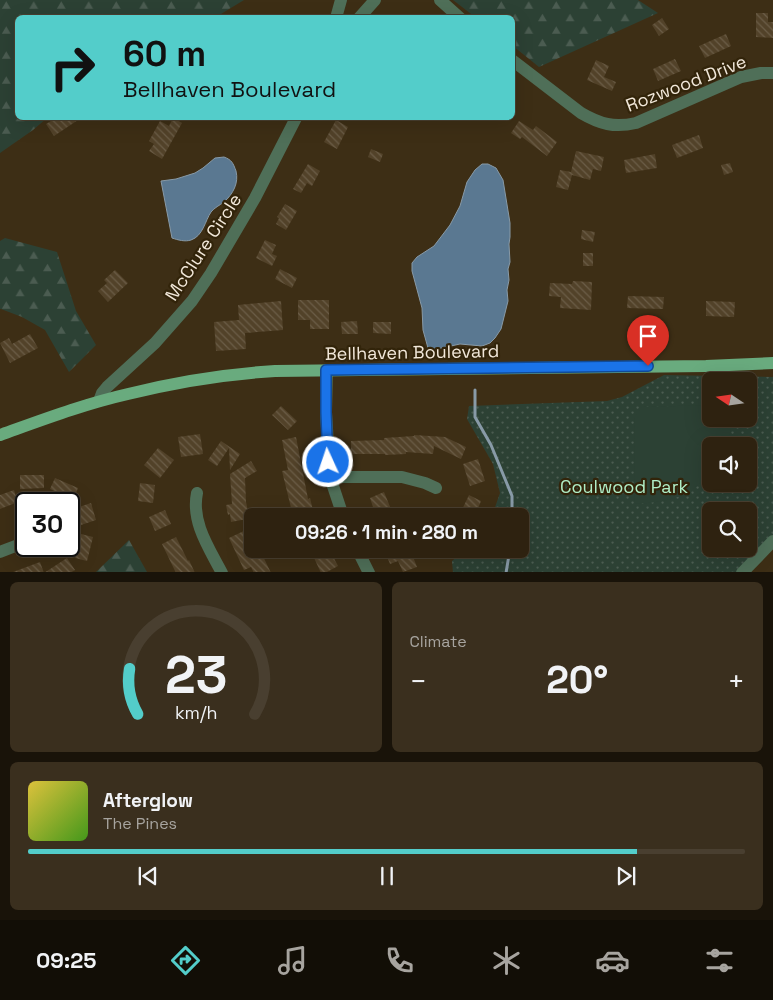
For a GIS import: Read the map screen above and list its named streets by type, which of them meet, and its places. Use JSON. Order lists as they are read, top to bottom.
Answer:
{
  "streets": {
    "main road": ["Bellhaven Boulevard"],
    "street": ["Rozwood Drive", "McClure Circle"]
  },
  "crossings": [
    ["McClure Circle", "Bellhaven Boulevard"]
  ],
  "parks": ["Coulwood Park"],
  "north": "left",
  "page": {
    "turn": ["60 m", "Bellhaven Boulevard"],
    "limit": "30",
    "trip": "09:26 · 1 min · 280 m",
    "tile": "Climate",
    "heat": ["−", "20°", "+"],
    "song": ["Afterglow", "The Pines"],
    "tabs": "09:25",
    "gauge": ["23", "km/h"]
  }
}
